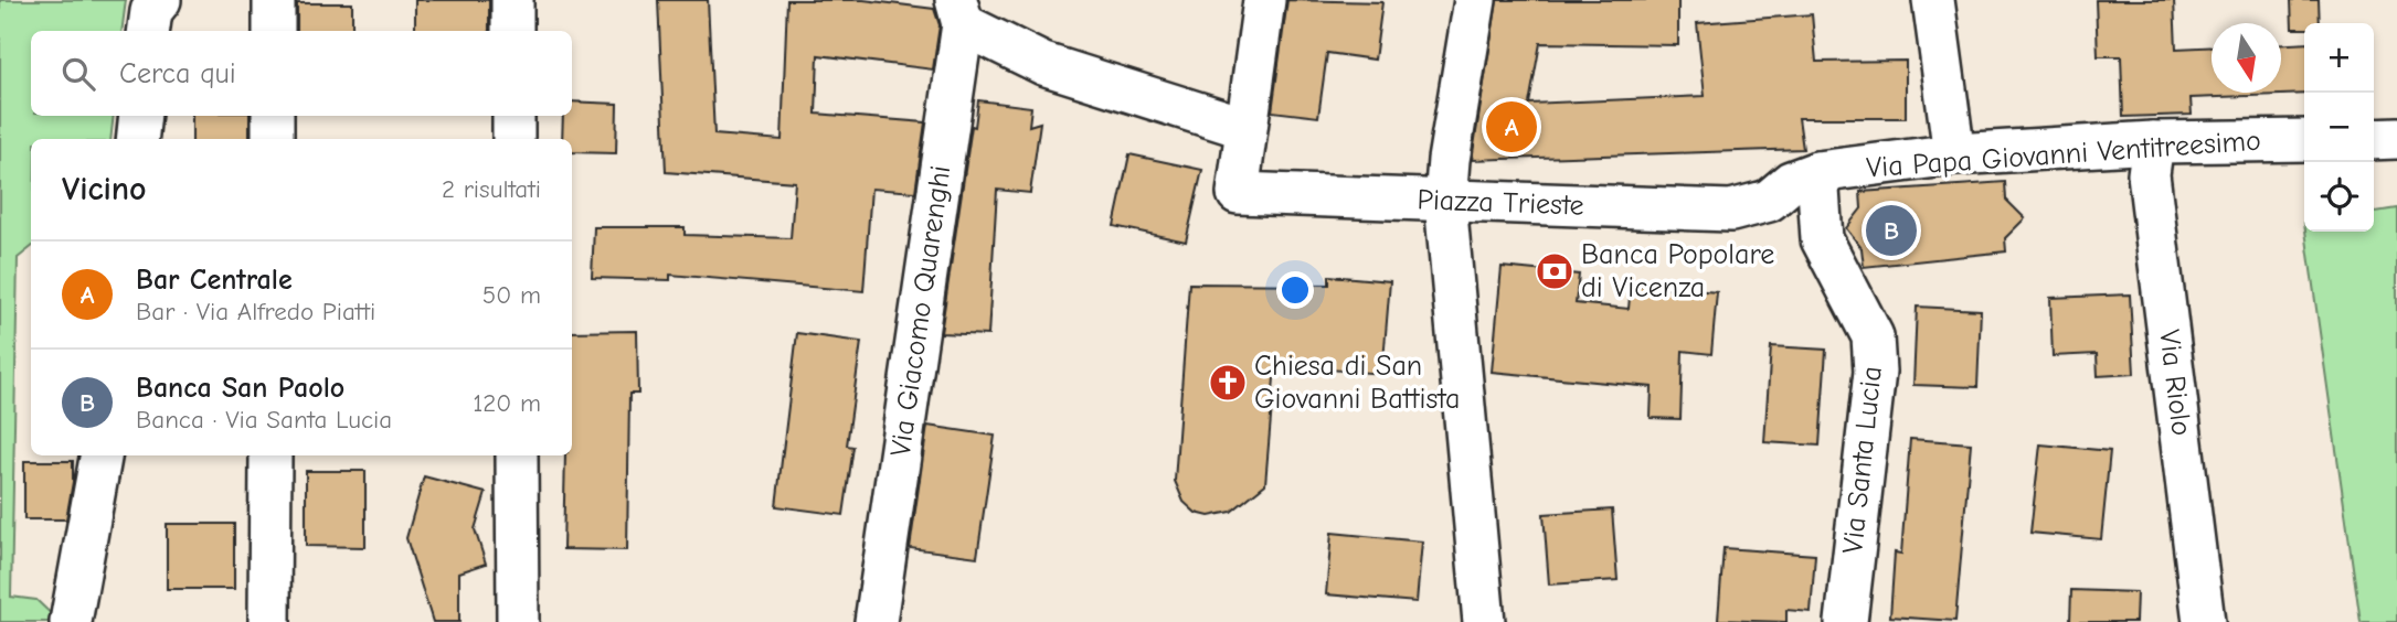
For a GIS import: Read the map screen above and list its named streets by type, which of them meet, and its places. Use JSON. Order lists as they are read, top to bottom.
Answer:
{
  "streets": {
    "street": [
      "Via Papa Giovanni Ventitreesimo",
      "Piazza Trieste",
      "Via Giacomo Quarenghi",
      "Via Riolo",
      "Via Santa Lucia"
    ]
  },
  "crossings": [
    ["Via Papa Giovanni Ventitreesimo", "Piazza Trieste"],
    ["Via Papa Giovanni Ventitreesimo", "Via Riolo"],
    ["Via Papa Giovanni Ventitreesimo", "Via Santa Lucia"],
    ["Piazza Trieste", "Via Santa Lucia"]
  ],
  "places": {
    "bank": ["Banca Popolare di Vicenza"],
    "church": ["Chiesa di San Giovanni Battista"]
  },
  "north": "bottom",
  "page": {
    "map_buttons": ["+", "−"],
    "search": "Cerca qui",
    "pins": ["A", "B"],
    "heading": ["Vicino", "2 risultati"],
    "list": [
      {
        "mark": "A",
        "name": "Bar Centrale",
        "note": "Bar · Via Alfredo Piatti",
        "value": "50 m"
      },
      {
        "mark": "B",
        "name": "Banca San Paolo",
        "note": "Banca · Via Santa Lucia",
        "value": "120 m"
      }
    ]
  }
}
